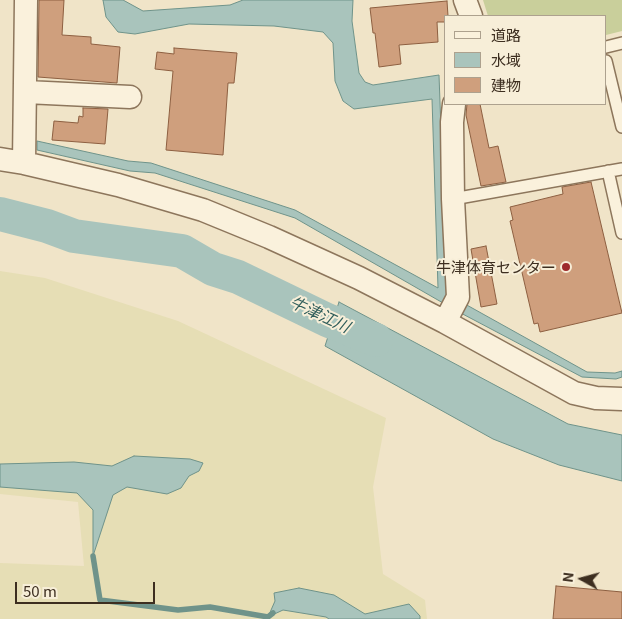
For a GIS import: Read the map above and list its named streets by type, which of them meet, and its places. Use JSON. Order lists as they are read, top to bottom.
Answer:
{
  "water": ["牛津江川"],
  "places": ["牛津体育センター"],
  "legend": ["道路", "水域", "建物"],
  "scale_bar": "50 m",
  "north": "left"
}
